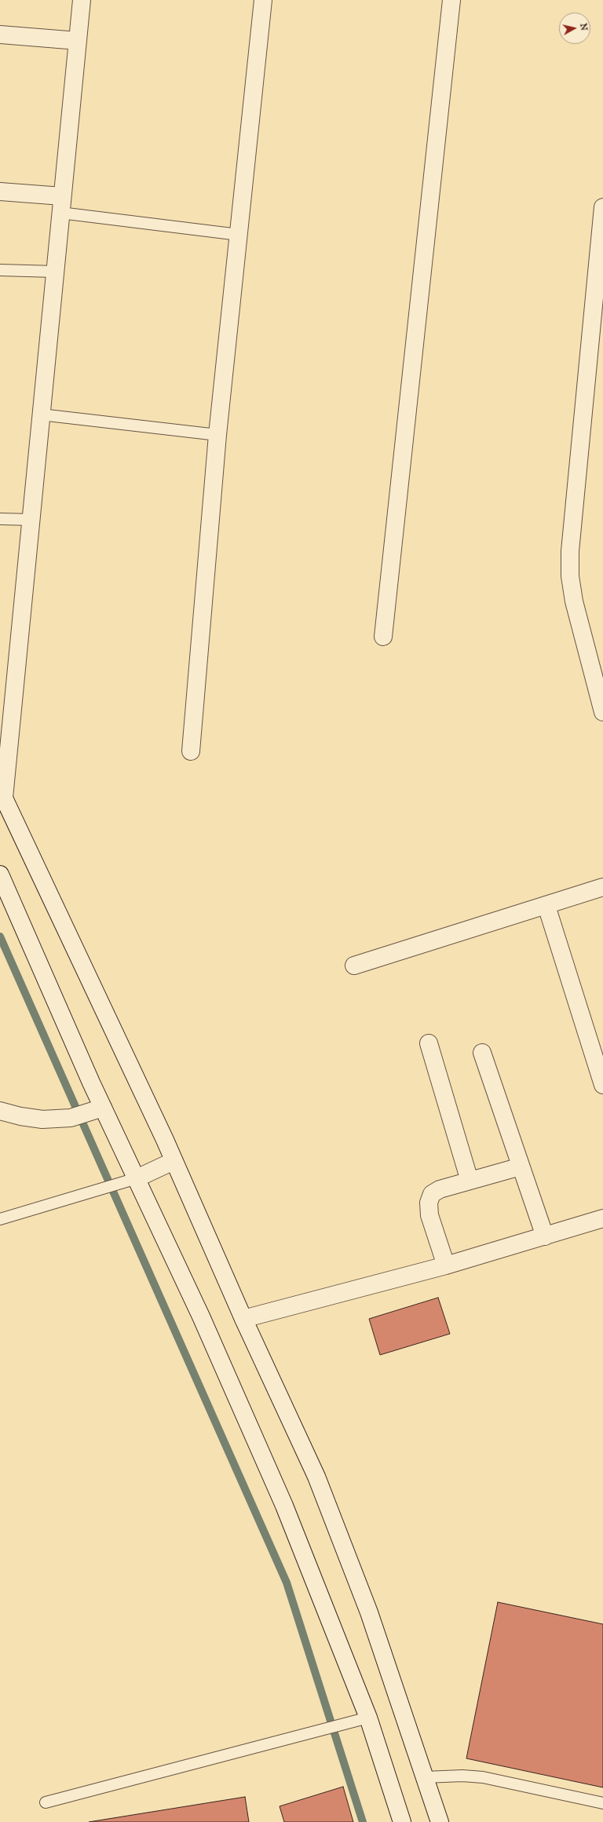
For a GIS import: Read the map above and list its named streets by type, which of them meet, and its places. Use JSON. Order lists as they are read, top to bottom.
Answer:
{
  "north": "right"
}
